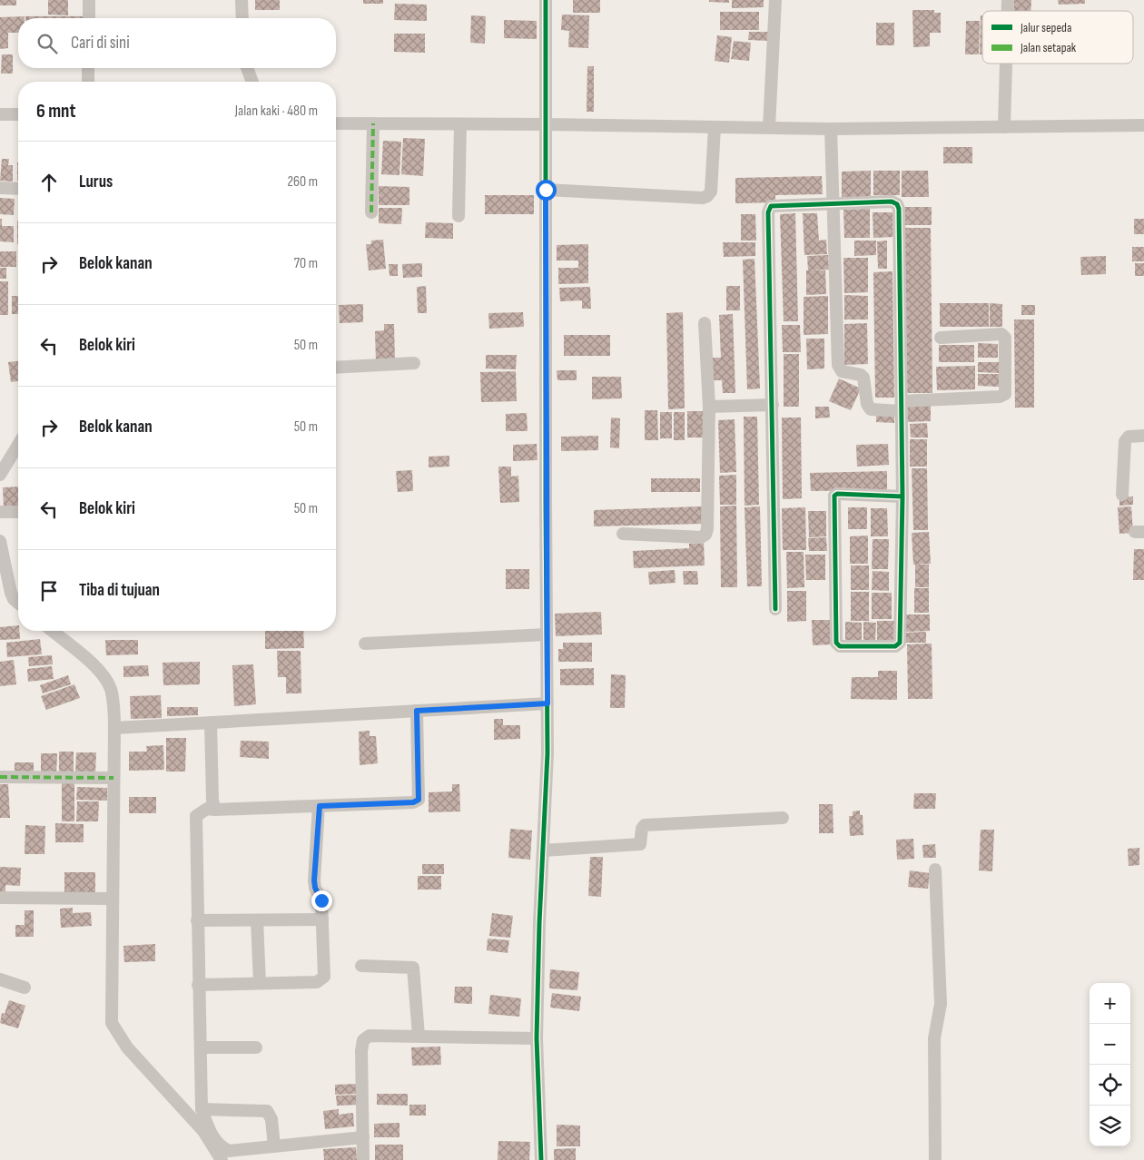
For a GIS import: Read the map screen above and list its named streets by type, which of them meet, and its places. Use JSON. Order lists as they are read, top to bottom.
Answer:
{
  "legend": ["Jalur sepeda", "Jalan setapak"],
  "page": {
    "search": "Cari di sini",
    "heading": ["6 mnt", "Jalan kaki · 480 m"],
    "list": [
      ["Lurus", "260 m"],
      ["Belok kanan", "70 m"],
      ["Belok kiri", "50 m"],
      ["Belok kanan", "50 m"],
      ["Belok kiri", "50 m"],
      "Tiba di tujuan"
    ],
    "map_buttons": ["+", "−"]
  }
}
